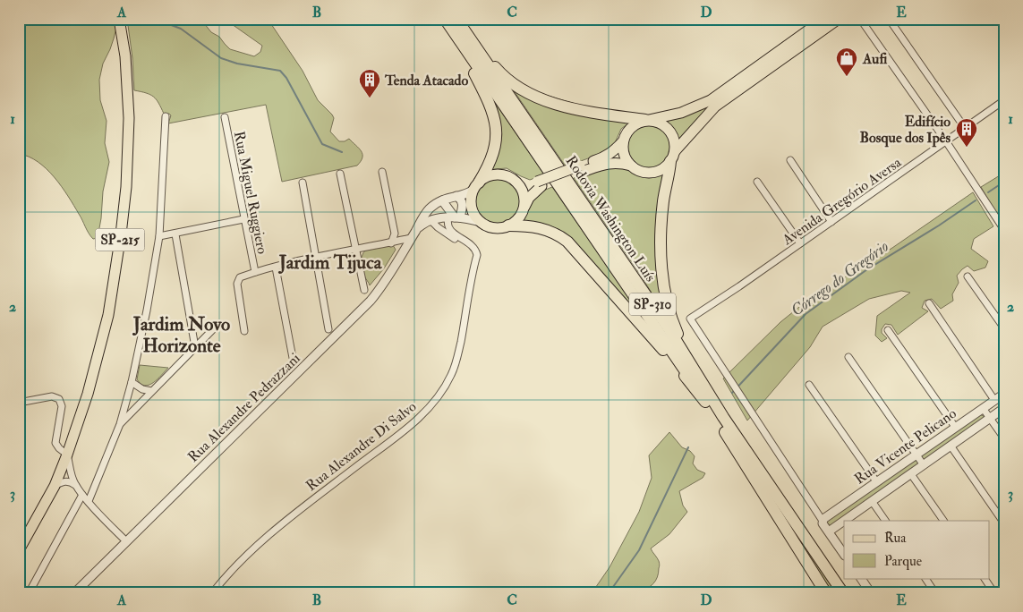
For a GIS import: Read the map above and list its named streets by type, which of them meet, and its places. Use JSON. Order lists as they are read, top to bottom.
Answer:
{
  "streets": {
    "highway": ["Rodovia Washington Luís", "SP-310"],
    "main road": ["SP-215"],
    "street": [
      "Rua Miguel Ruggiero",
      "Avenida Gregório Aversa",
      "Rua Alexandre Pedrazzani",
      "Rua Alexandre Di Salvo",
      "Rua Vicente Pelicano"
    ]
  },
  "crossings": [
    ["Avenida Gregório Aversa", "Rua Vicente Pelicano"]
  ],
  "districts": ["Jardim Tijuca", "Jardim Novo Horizonte"],
  "water": ["Córrego do Gregório"],
  "places": {
    "shop": ["Aufi"],
    "building": ["Tenda Atacado", "Edifício Bosque dos Ipês"]
  },
  "legend": ["Rua", "Parque"],
  "grid": {
    "columns": [
      "A",
      "B",
      "C",
      "D",
      "E"
    ],
    "rows": ["1", "2", "3"]
  }
}
